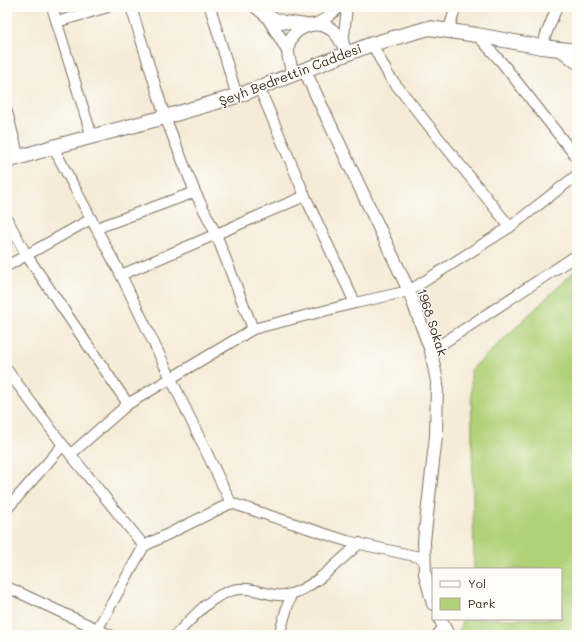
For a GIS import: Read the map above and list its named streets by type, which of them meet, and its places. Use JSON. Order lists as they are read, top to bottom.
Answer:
{
  "streets": {
    "main road": ["Şeyh Bedrettin Caddesi"],
    "street": ["1968 Sokak"]
  },
  "crossings": [
    ["Şeyh Bedrettin Caddesi", "1968 Sokak"]
  ],
  "legend": ["Yol", "Park"]
}
